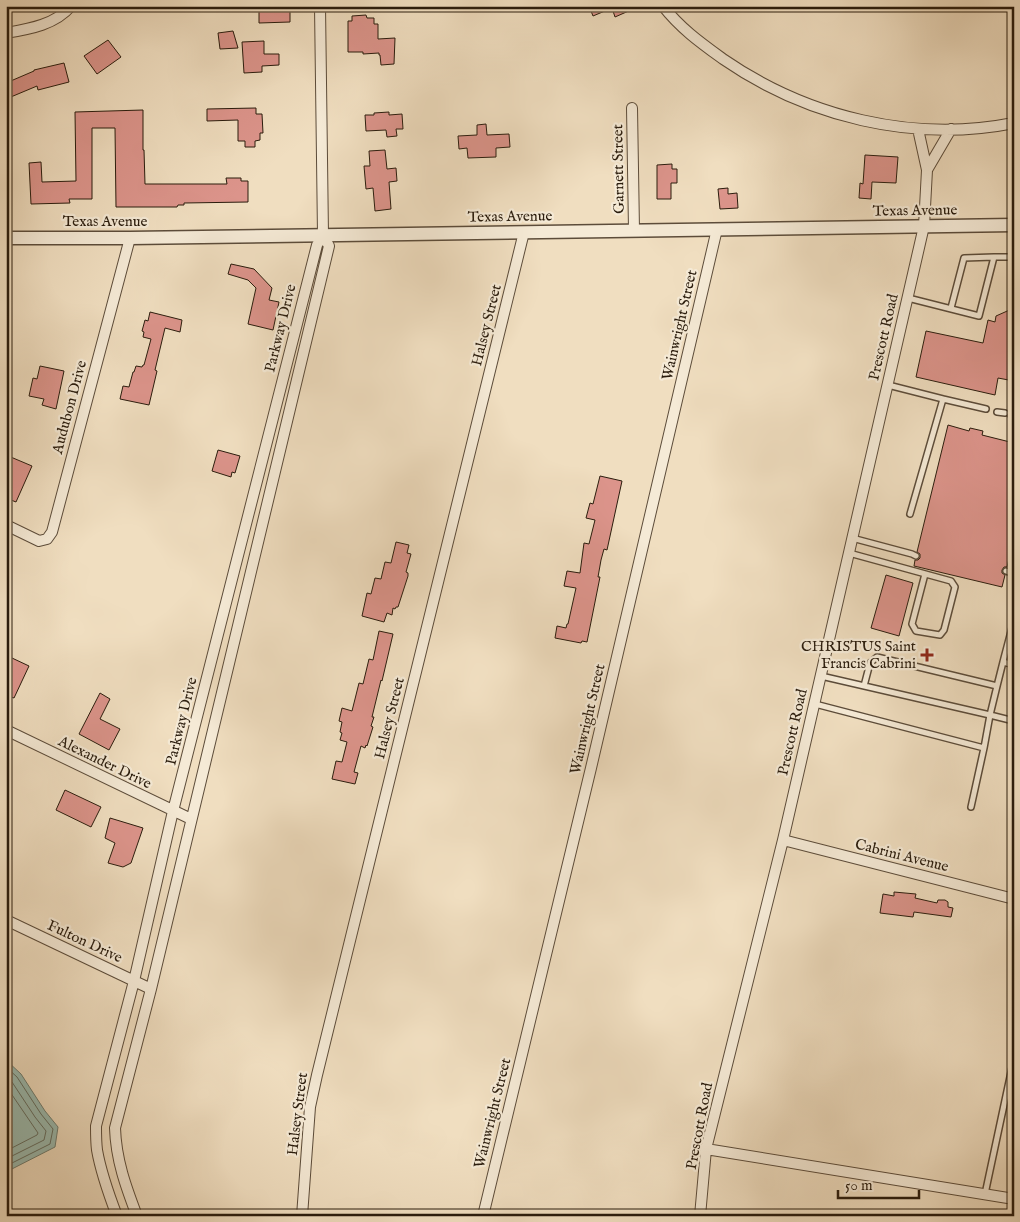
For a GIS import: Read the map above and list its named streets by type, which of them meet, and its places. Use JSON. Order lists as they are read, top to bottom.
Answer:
{
  "streets": {
    "street": [
      "Garnett Street",
      "Texas Avenue",
      "Halsey Street",
      "Wainwright Street",
      "Parkway Drive",
      "Prescott Road",
      "Audubon Drive",
      "Alexander Drive",
      "Cabrini Avenue",
      "Fulton Drive"
    ]
  },
  "crossings": [
    ["Garnett Street", "Texas Avenue"],
    ["Texas Avenue", "Halsey Street"],
    ["Texas Avenue", "Wainwright Street"],
    ["Texas Avenue", "Parkway Drive"],
    ["Texas Avenue", "Prescott Road"],
    ["Texas Avenue", "Audubon Drive"],
    ["Parkway Drive", "Alexander Drive"],
    ["Parkway Drive", "Fulton Drive"],
    ["Prescott Road", "Cabrini Avenue"]
  ],
  "places": {
    "health": ["CHRISTUS Saint Francis Cabrini"]
  },
  "scale_bar": "50 m"
}
